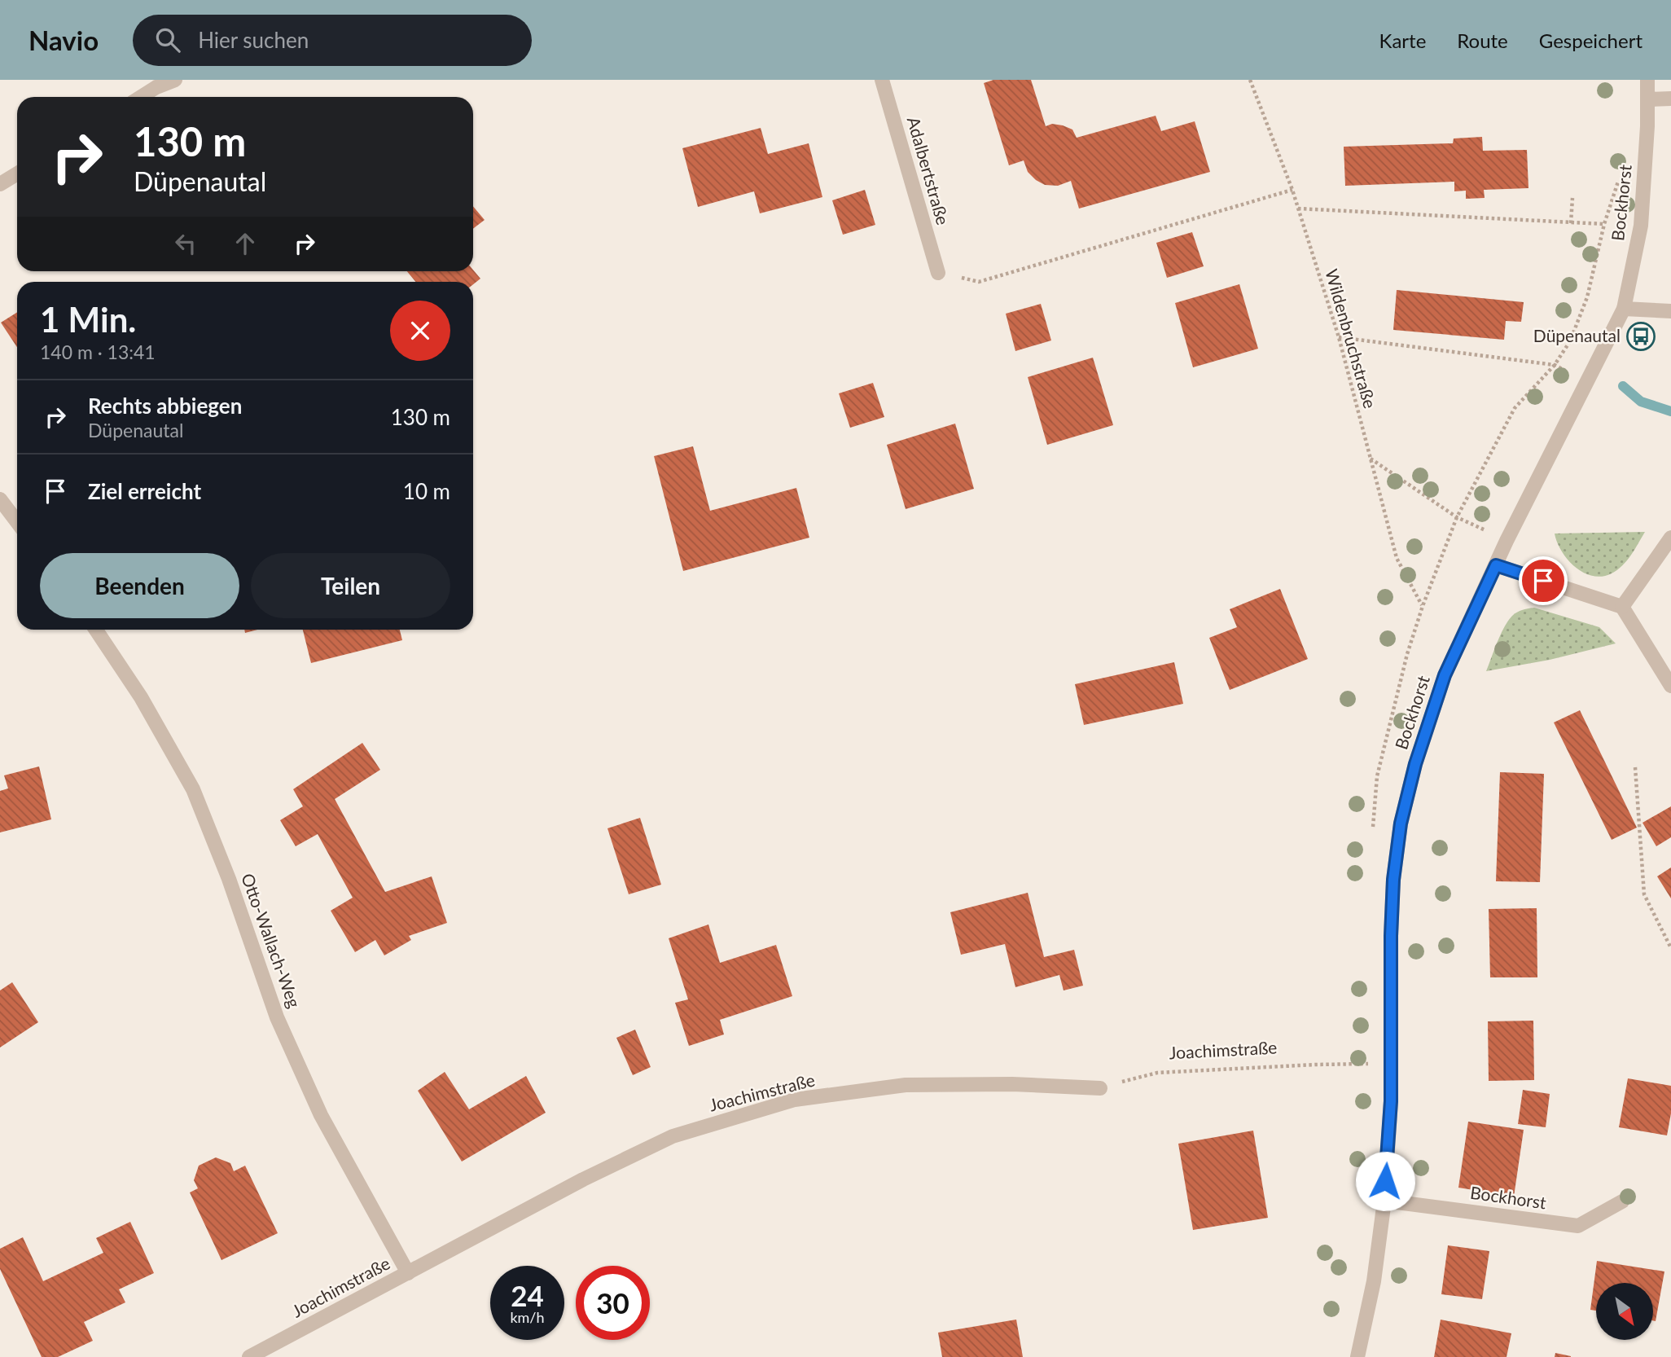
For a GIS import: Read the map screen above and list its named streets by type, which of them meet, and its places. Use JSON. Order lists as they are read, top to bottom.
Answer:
{
  "streets": {
    "street": [
      "Adalbertstraße",
      "Bockhorst",
      "Otto-Wallach-Weg",
      "Joachimstraße"
    ],
    "path": ["Wildenbruchstraße"]
  },
  "crossings": [
    ["Otto-Wallach-Weg", "Joachimstraße"]
  ],
  "places": {
    "bus stop": ["Düpenautal"]
  },
  "north": "bottom right",
  "page": {
    "header": "Navio",
    "search": "Hier suchen",
    "nav": ["Karte", "Route", "Gespeichert"],
    "turn": ["130 m", "Düpenautal"],
    "heading": ["1 Min.", "140 m · 13:41"],
    "list": [
      {
        "name": "Rechts abbiegen",
        "note": "Düpenautal",
        "value": "130 m"
      },
      {
        "name": "Ziel erreicht",
        "value": "10 m"
      }
    ],
    "buttons": ["Beenden", "Teilen"],
    "speed": "24 km/h",
    "limit": "30"
  }
}
